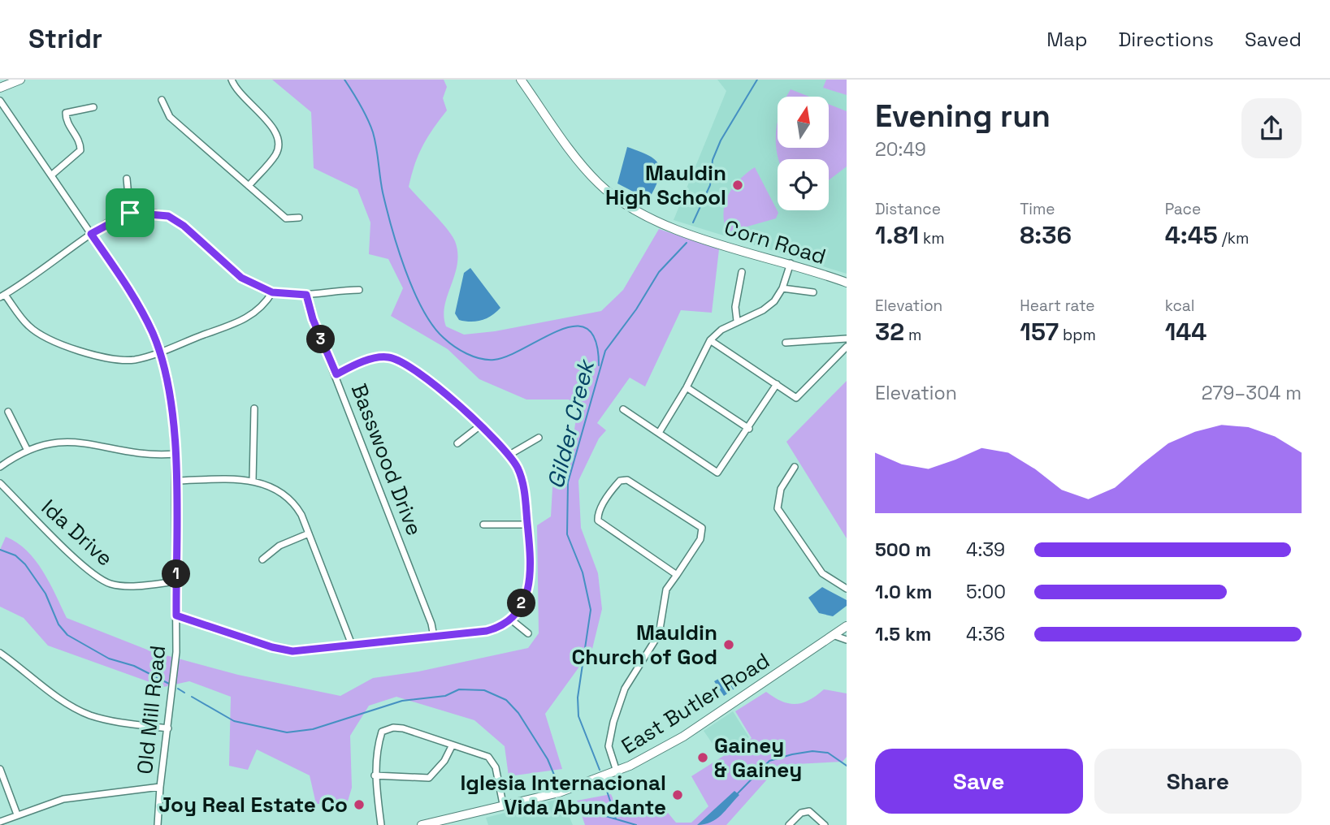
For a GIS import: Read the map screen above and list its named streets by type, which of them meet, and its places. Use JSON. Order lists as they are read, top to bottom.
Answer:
{
  "streets": {
    "main road": ["Corn Road", "East Butler Road"],
    "street": ["Basswood Drive", "Ida Drive", "Old Mill Road"]
  },
  "crossings": [
    ["Ida Drive", "Old Mill Road"]
  ],
  "water": ["Gilder Creek"],
  "places": [
    "Mauldin High School",
    "Mauldin Church of God",
    "Gainey & Gainey",
    "Iglesia Internacional Vida Abundante",
    "Joy Real Estate Co"
  ],
  "north": "top",
  "page": {
    "header": "Stridr",
    "nav": ["Map", "Directions", "Saved"],
    "heading": ["Evening run", "20:49"],
    "stats": [
      ["Distance", "1.81 km"],
      ["Time", "8:36"],
      ["Pace", "4:45 /km"],
      ["Elevation", "32 m"],
      ["Heart rate", "157 bpm"],
      ["kcal", "144"]
    ],
    "pins": ["3", "1", "2"],
    "chart": ["Elevation", "279–304 m"],
    "list": [
      {
        "name": "500 m",
        "note": "4:39"
      },
      {
        "name": "1.0 km",
        "note": "5:00"
      },
      {
        "name": "1.5 km",
        "note": "4:36"
      }
    ],
    "buttons": ["Save", "Share"]
  }
}
